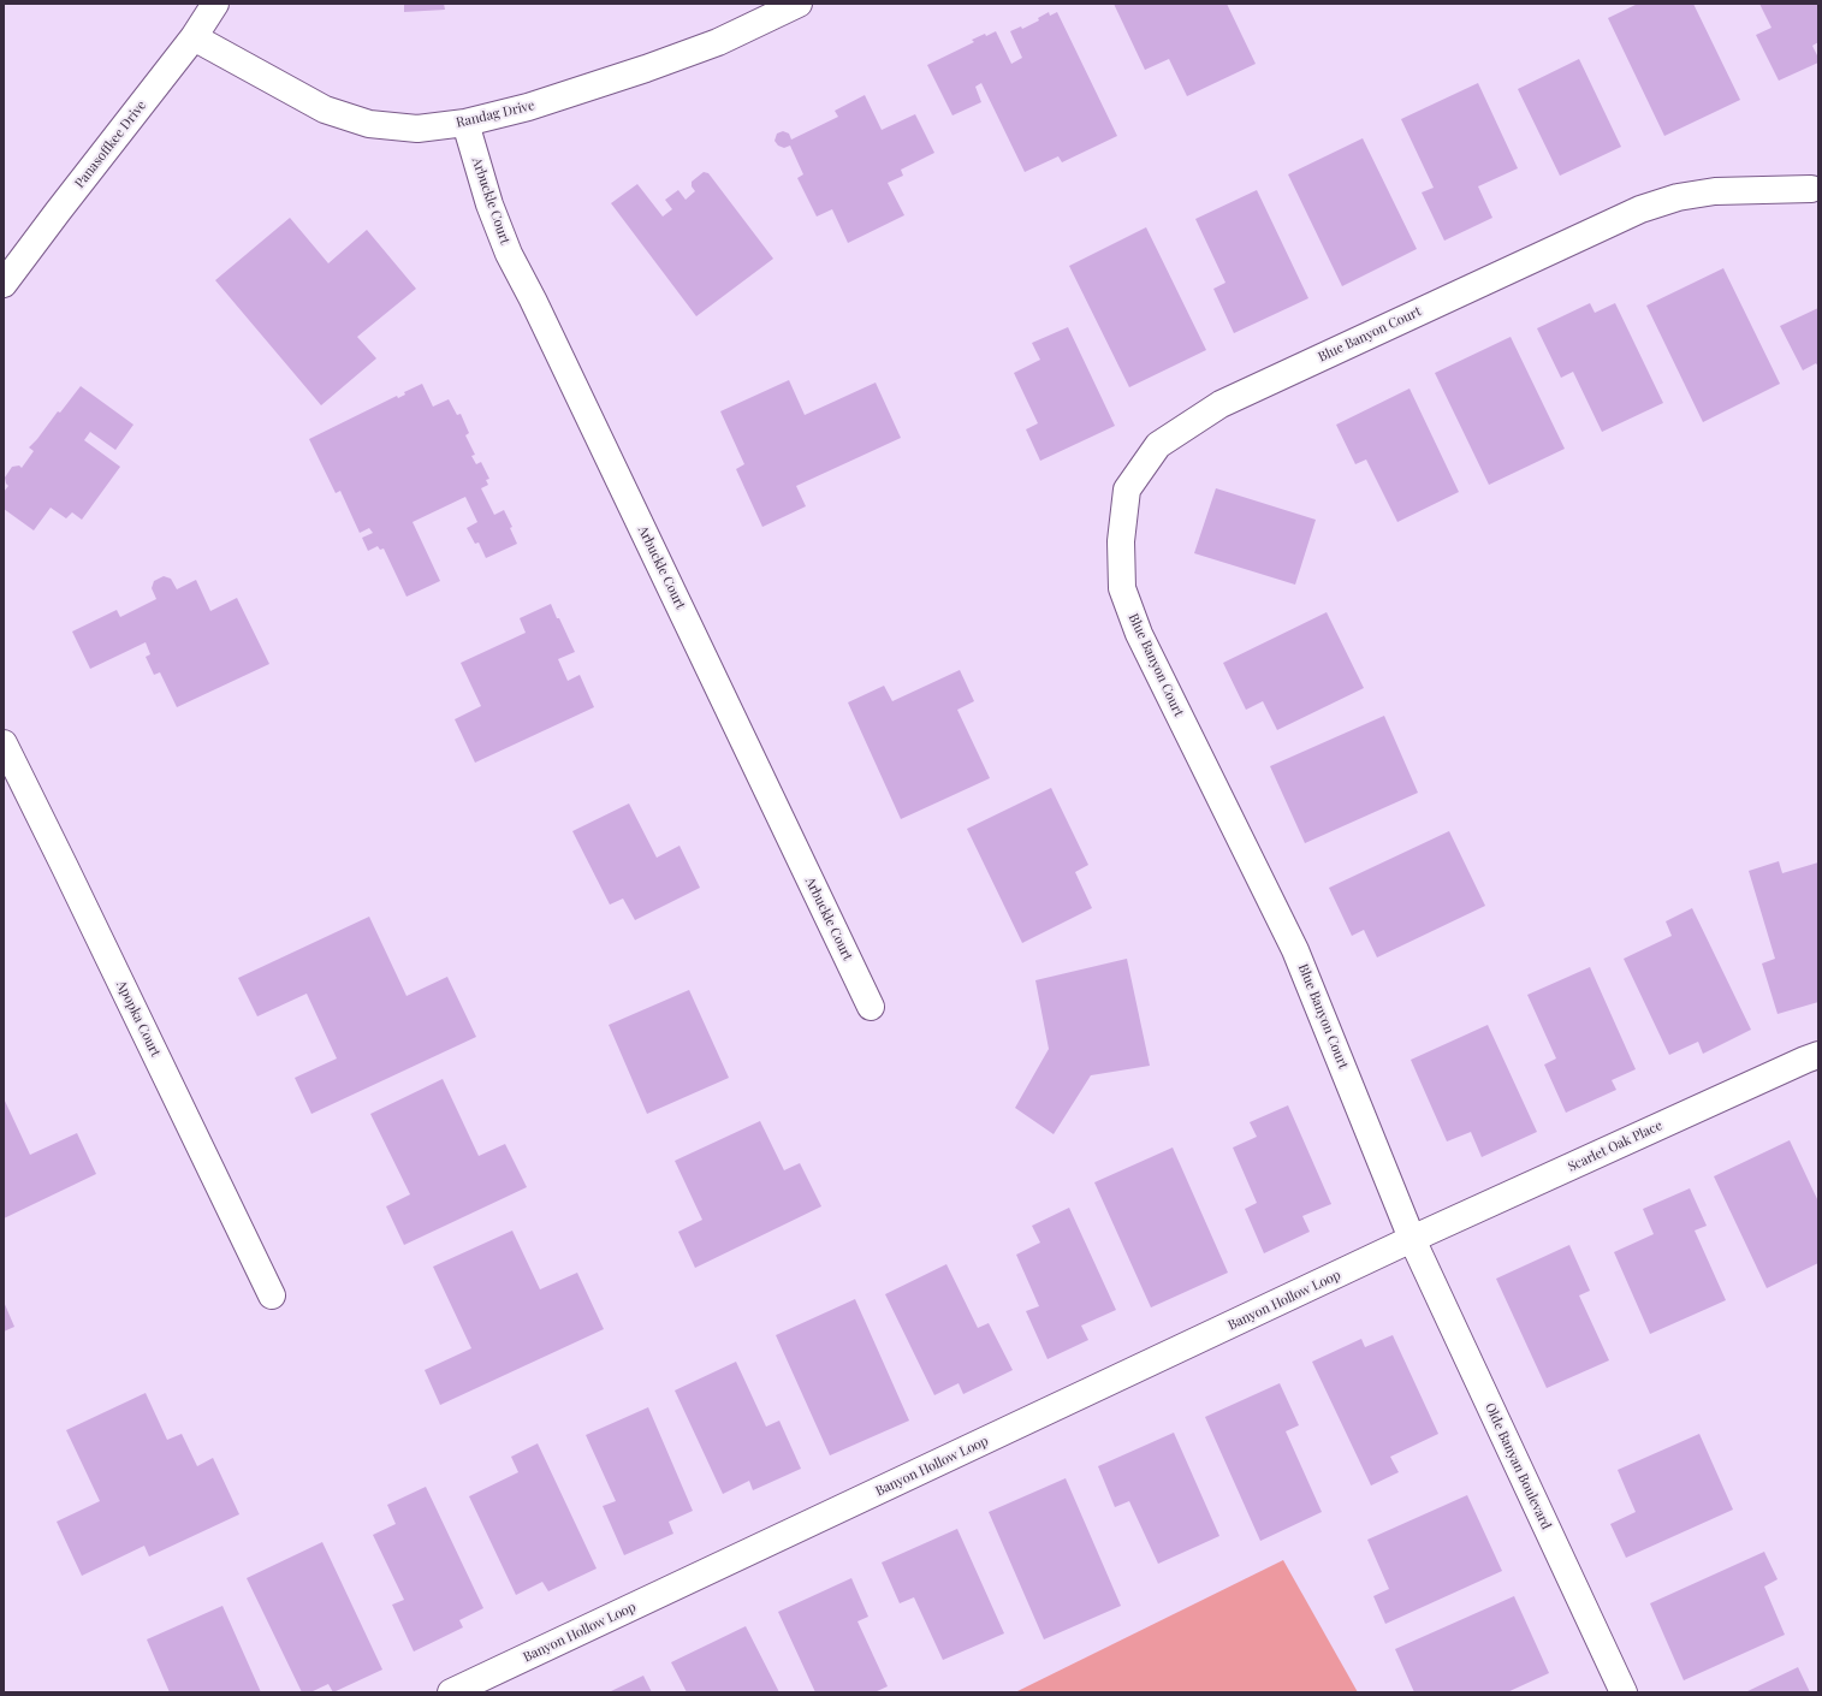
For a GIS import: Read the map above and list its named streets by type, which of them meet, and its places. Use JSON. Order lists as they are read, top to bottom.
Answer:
{
  "streets": {
    "street": [
      "Randag Drive",
      "Panasoffkee Drive",
      "Arbuckle Court",
      "Blue Banyon Court",
      "Apopka Court",
      "Scarlet Oak Place",
      "Banyon Hollow Loop",
      "Olde Banyan Boulevard"
    ]
  },
  "crossings": [
    ["Randag Drive", "Panasoffkee Drive"],
    ["Randag Drive", "Arbuckle Court"],
    ["Blue Banyon Court", "Scarlet Oak Place"],
    ["Blue Banyon Court", "Banyon Hollow Loop"],
    ["Blue Banyon Court", "Olde Banyan Boulevard"],
    ["Scarlet Oak Place", "Banyon Hollow Loop"],
    ["Scarlet Oak Place", "Olde Banyan Boulevard"],
    ["Banyon Hollow Loop", "Olde Banyan Boulevard"]
  ]
}
